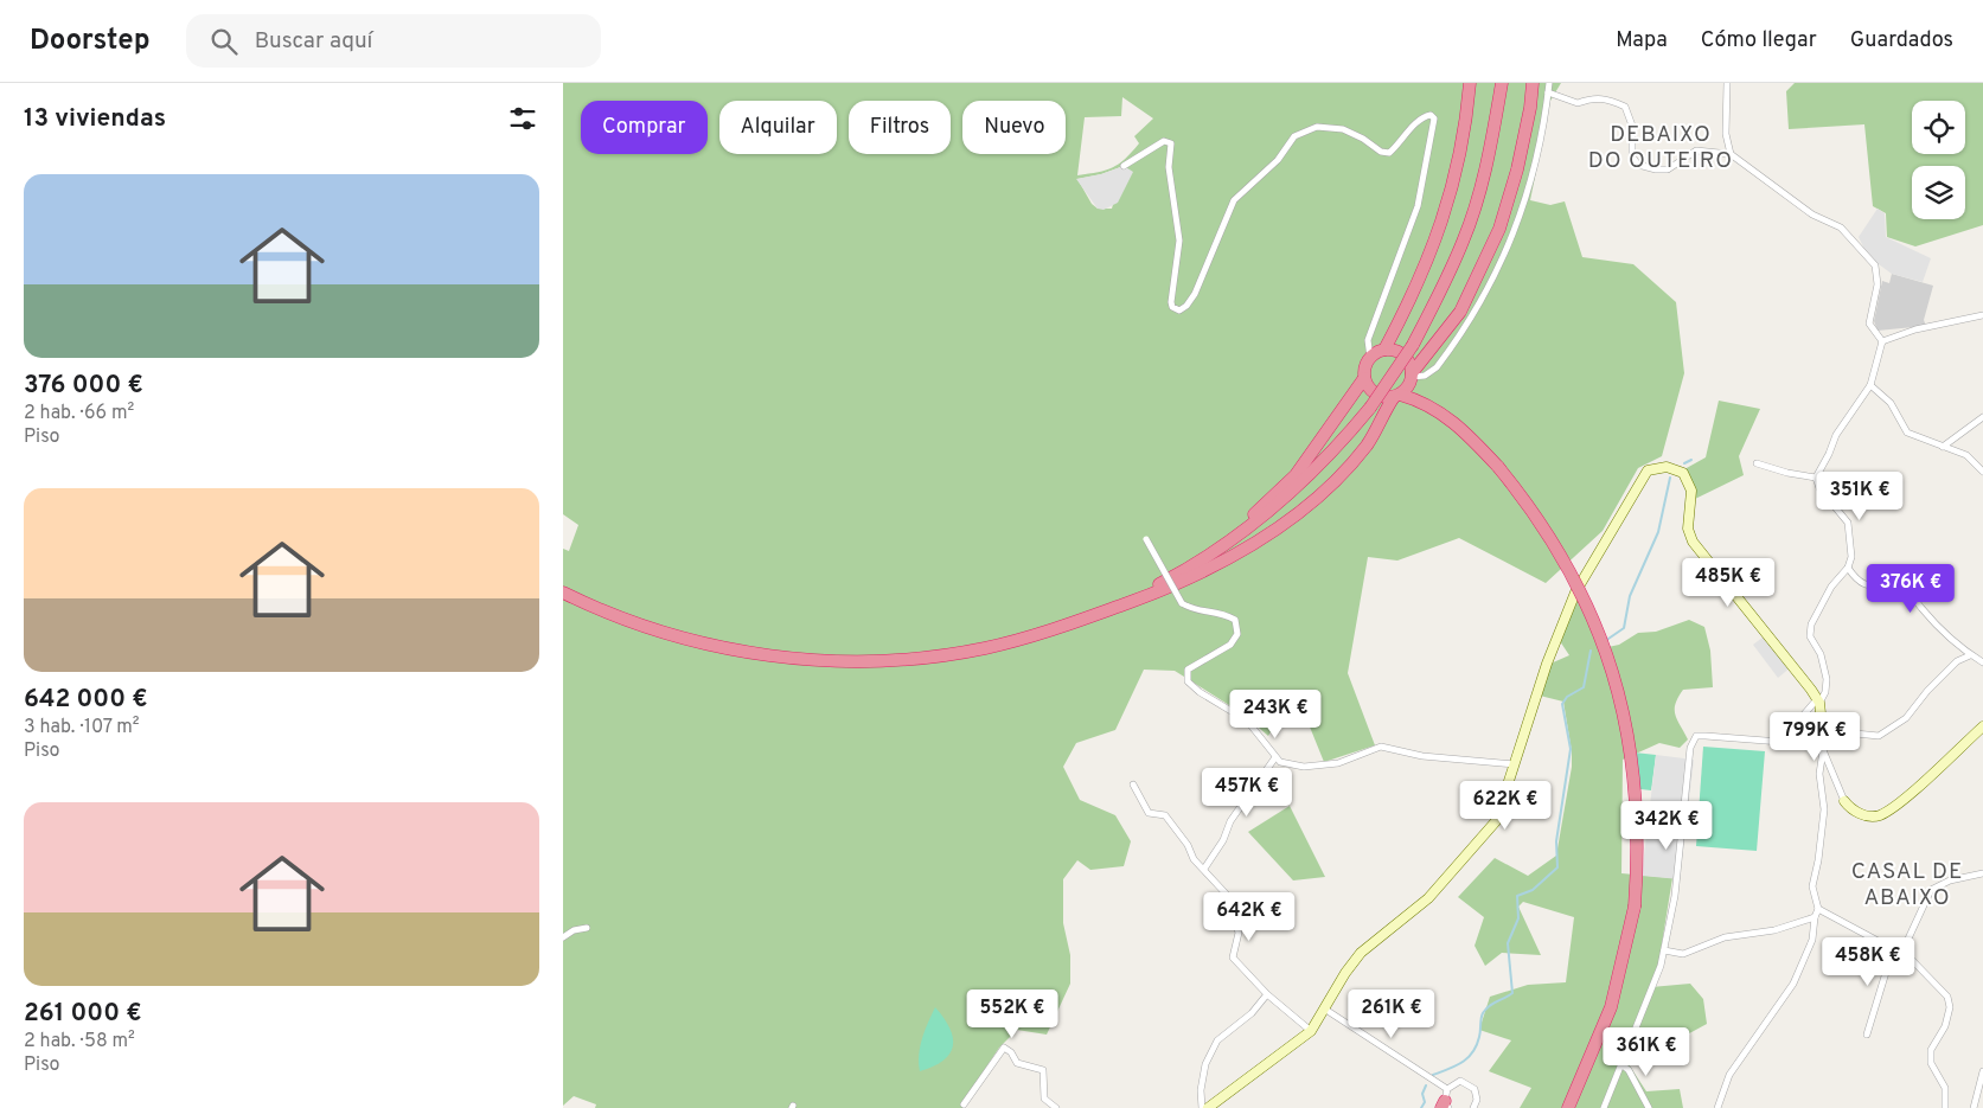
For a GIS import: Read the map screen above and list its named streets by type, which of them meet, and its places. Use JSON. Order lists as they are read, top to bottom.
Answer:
{
  "districts": ["DEBAIXO DO OUTEIRO", "CASAL DE ABAIXO"],
  "page": {
    "header": "Doorstep",
    "search": "Buscar aquí",
    "nav": ["Mapa", "Cómo llegar", "Guardados"],
    "heading": "13 viviendas",
    "chip": [
      "Comprar",
      "Alquilar",
      "Filtros",
      "Nuevo"
    ],
    "list": [
      {
        "name": "376 000 €",
        "note": "2 hab. · 66 m² · Piso"
      },
      {
        "name": "642 000 €",
        "note": "3 hab. · 107 m² · Piso"
      },
      {
        "name": "261 000 €",
        "note": "2 hab. · 58 m² · Piso"
      }
    ],
    "price": [
      "351K €",
      "485K €",
      "376K €",
      "243K €",
      "799K €",
      "457K €",
      "622K €",
      "342K €",
      "642K €",
      "458K €",
      "552K €",
      "261K €",
      "361K €"
    ]
  }
}
